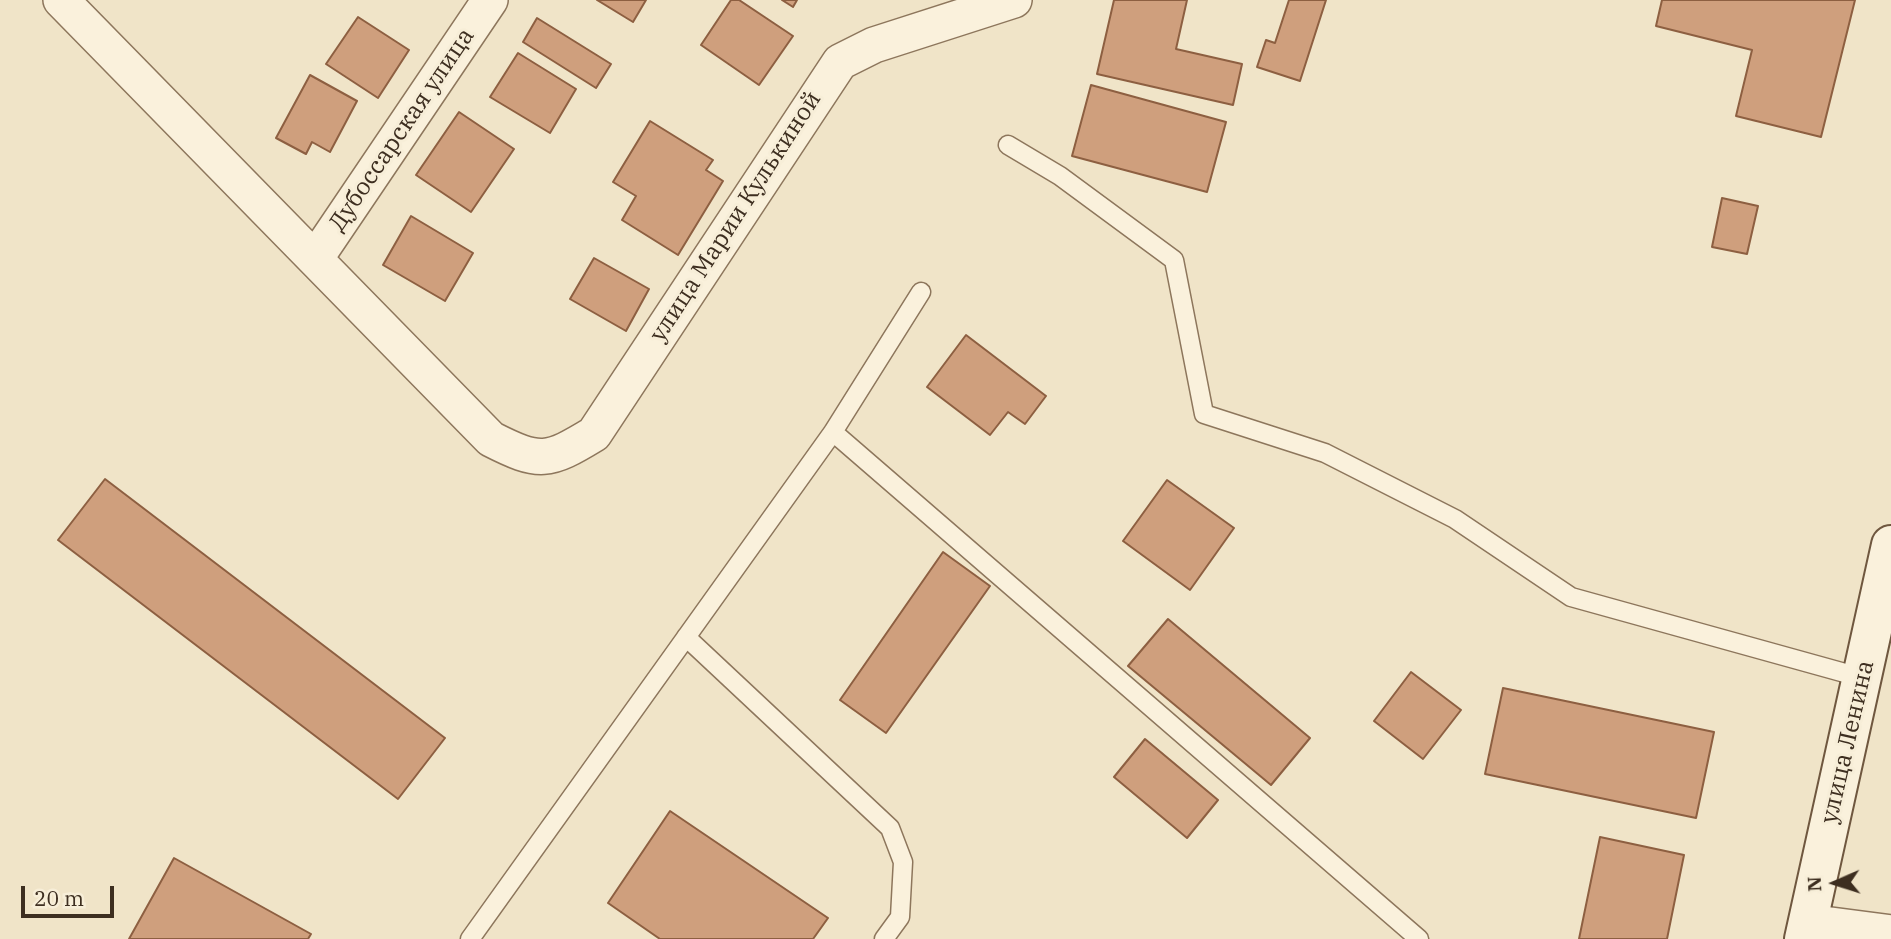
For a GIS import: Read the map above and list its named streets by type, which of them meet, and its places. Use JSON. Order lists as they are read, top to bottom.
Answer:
{
  "streets": {
    "street": ["Дубоссарская улица", "улица Марии Кулькиной", "улица Ленина"]
  },
  "crossings": [
    ["Дубоссарская улица", "улица Марии Кулькиной"]
  ],
  "scale_bar": "20 m",
  "north": "left"
}
